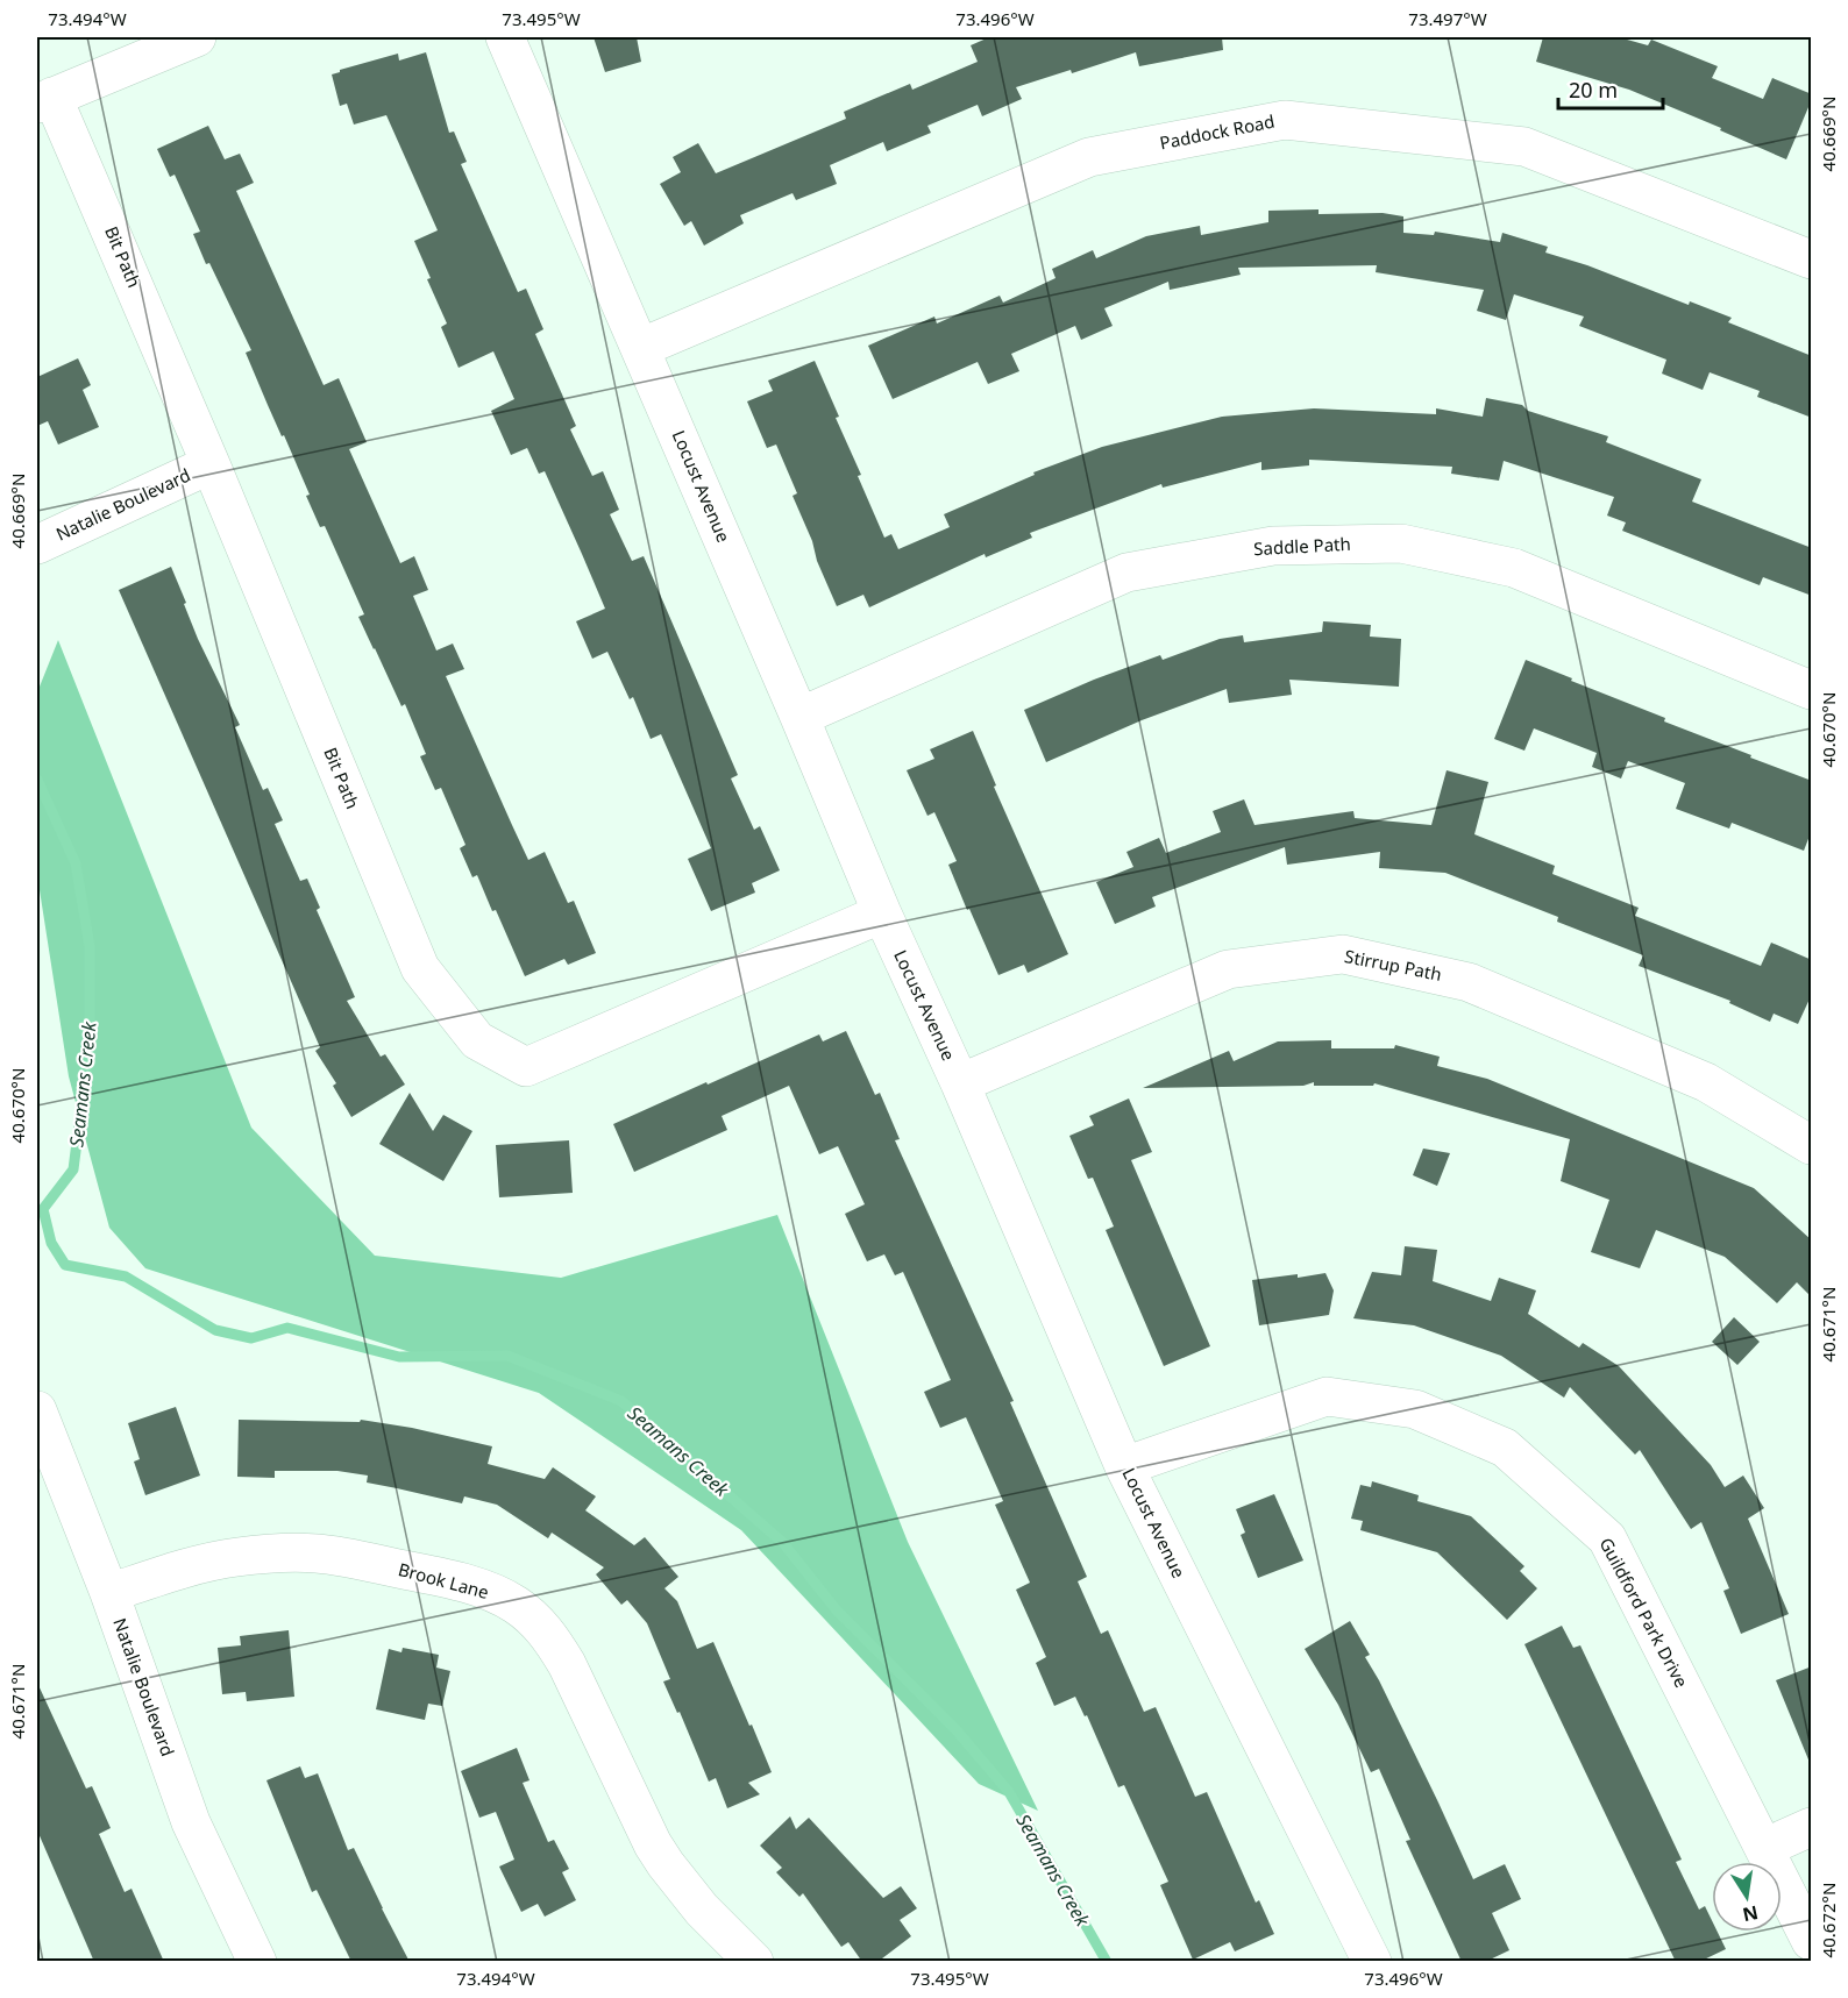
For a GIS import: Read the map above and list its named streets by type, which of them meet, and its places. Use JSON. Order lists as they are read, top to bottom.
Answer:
{
  "streets": {
    "street": [
      "Paddock Road",
      "Bit Path",
      "Locust Avenue",
      "Natalie Boulevard",
      "Saddle Path",
      "Stirrup Path",
      "Brook Lane",
      "Guildford Park Drive"
    ]
  },
  "crossings": [
    ["Paddock Road", "Locust Avenue"],
    ["Bit Path", "Locust Avenue"],
    ["Bit Path", "Natalie Boulevard"],
    ["Locust Avenue", "Saddle Path"],
    ["Locust Avenue", "Stirrup Path"],
    ["Locust Avenue", "Guildford Park Drive"],
    ["Natalie Boulevard", "Brook Lane"]
  ],
  "water": ["Seamans Creek"],
  "scale_bar": "20 m",
  "north": "bottom",
  "coordinates": [
    "73.494°W",
    "73.495°W",
    "73.496°W",
    "73.497°W",
    "40.669°N",
    "40.670°N",
    "40.671°N",
    "40.672°N"
  ]
}
